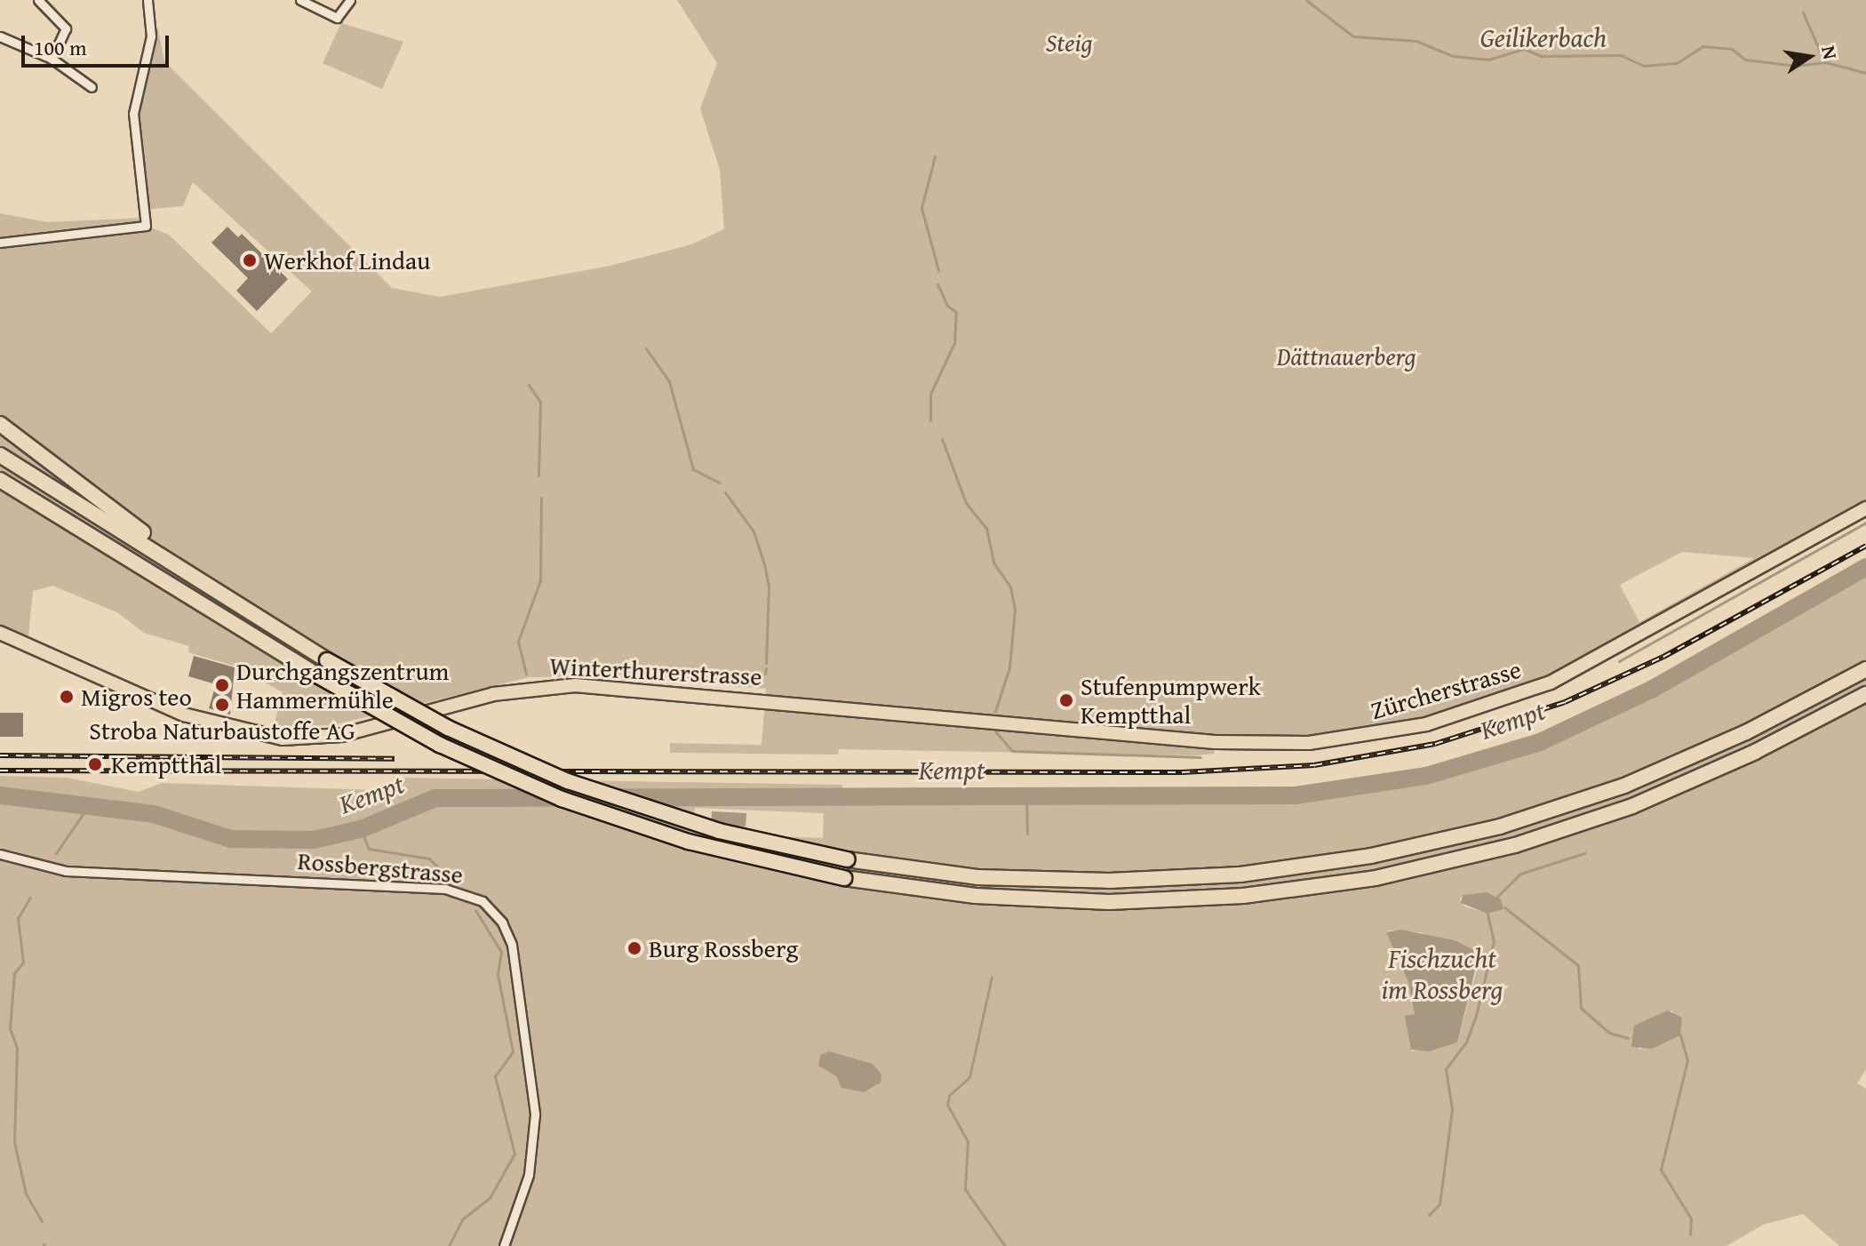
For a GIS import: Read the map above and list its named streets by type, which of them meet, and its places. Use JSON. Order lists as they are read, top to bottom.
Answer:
{
  "streets": {
    "main road": ["Winterthurerstrasse", "Zürcherstrasse"],
    "street": ["Rossbergstrasse"]
  },
  "crossings": [
    ["Winterthurerstrasse", "Zürcherstrasse"]
  ],
  "water": ["Geilikerbach", "Kempt", "Fischzucht im Rossberg"],
  "parks": ["Steig", "Dättnauerberg"],
  "places": [
    "Werkhof Lindau",
    "Durchgangszentrum Hammermühle",
    "Migros teo",
    "Stufenpumpwerk Kemptthal",
    "Stroba Naturbaustoffe AG",
    "Kemptthal",
    "Burg Rossberg"
  ],
  "scale_bar": "100 m",
  "north": "right"
}
